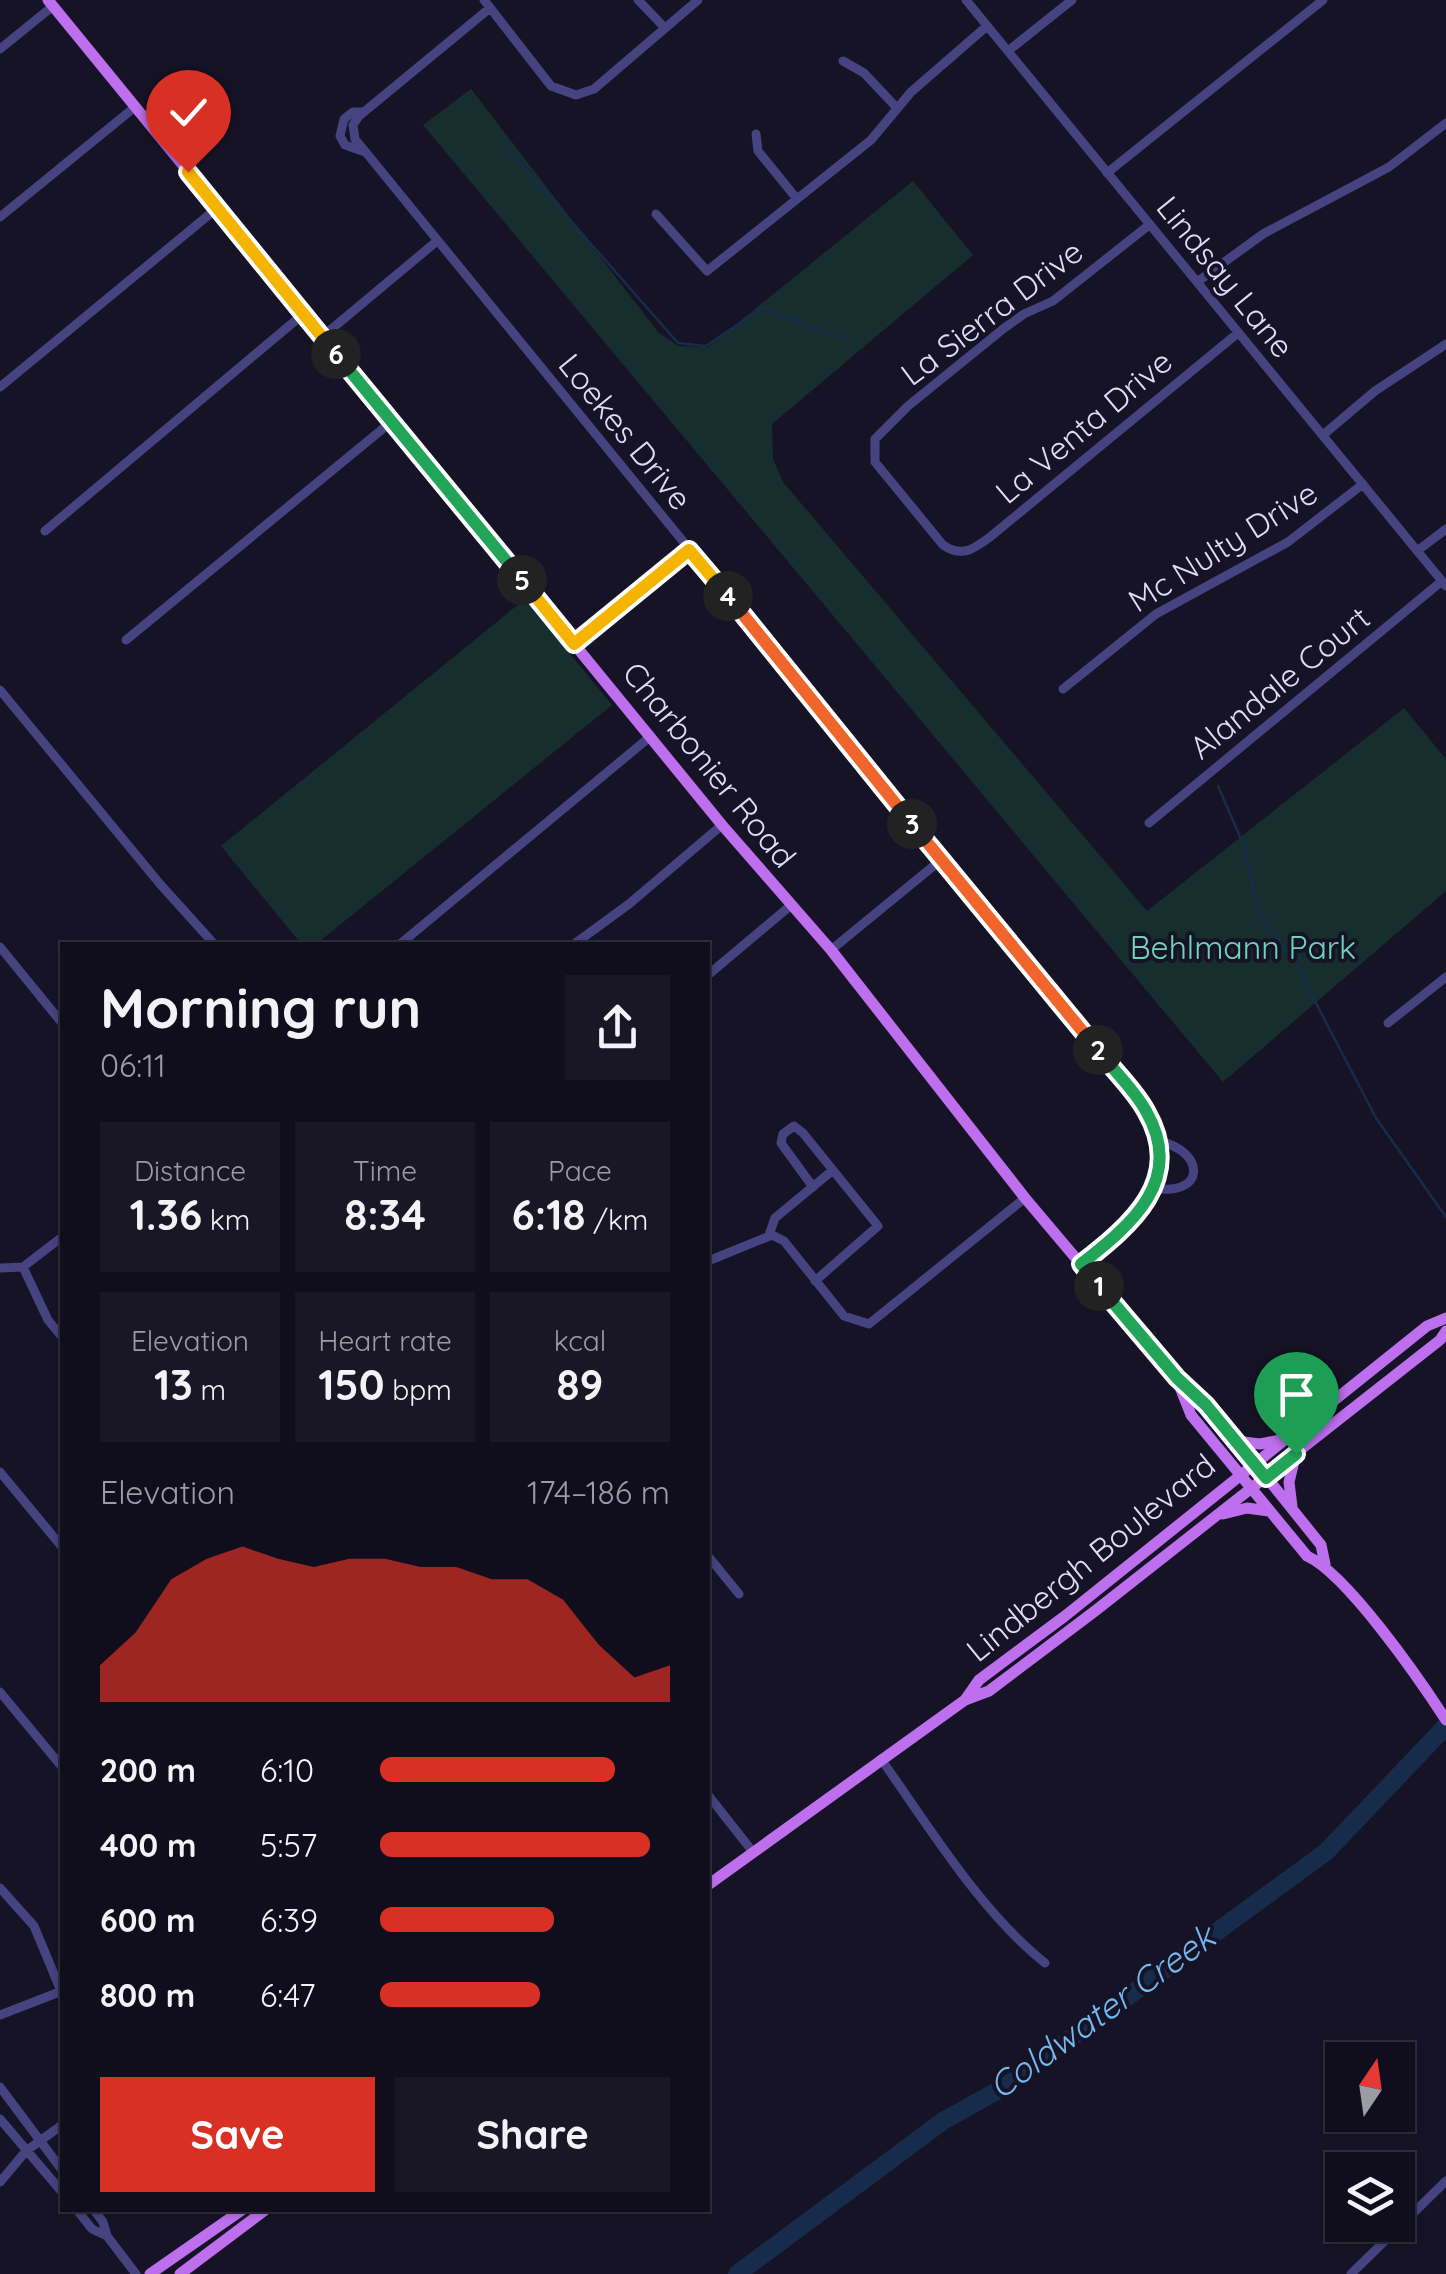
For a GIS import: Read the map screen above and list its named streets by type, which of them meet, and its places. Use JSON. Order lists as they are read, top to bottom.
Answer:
{
  "streets": {
    "main road": ["Charbonier Road", "Lindbergh Boulevard"],
    "street": [
      "Lindsay Lane",
      "La Sierra Drive",
      "La Venta Drive",
      "Loekes Drive",
      "Mc Nulty Drive",
      "Alandale Court"
    ]
  },
  "crossings": [
    ["Lindsay Lane", "La Sierra Drive"],
    ["Lindsay Lane", "La Venta Drive"],
    ["Lindsay Lane", "Mc Nulty Drive"],
    ["Lindsay Lane", "Alandale Court"],
    ["La Sierra Drive", "La Venta Drive"],
    ["Charbonier Road", "Lindbergh Boulevard"]
  ],
  "water": ["Coldwater Creek"],
  "parks": ["Behlmann Park"],
  "north": "top",
  "page": {
    "pins": [
      "6",
      "5",
      "4",
      "3",
      "2",
      "1"
    ],
    "heading": ["Morning run", "06:11"],
    "stats": [
      ["Distance", "1.36 km"],
      ["Time", "8:34"],
      ["Pace", "6:18 /km"],
      ["Elevation", "13 m"],
      ["Heart rate", "150 bpm"],
      ["kcal", "89"]
    ],
    "chart": ["Elevation", "174–186 m"],
    "list": [
      {
        "name": "200 m",
        "note": "6:10"
      },
      {
        "name": "400 m",
        "note": "5:57"
      },
      {
        "name": "600 m",
        "note": "6:39"
      },
      {
        "name": "800 m",
        "note": "6:47"
      }
    ],
    "buttons": ["Save", "Share"]
  }
}
